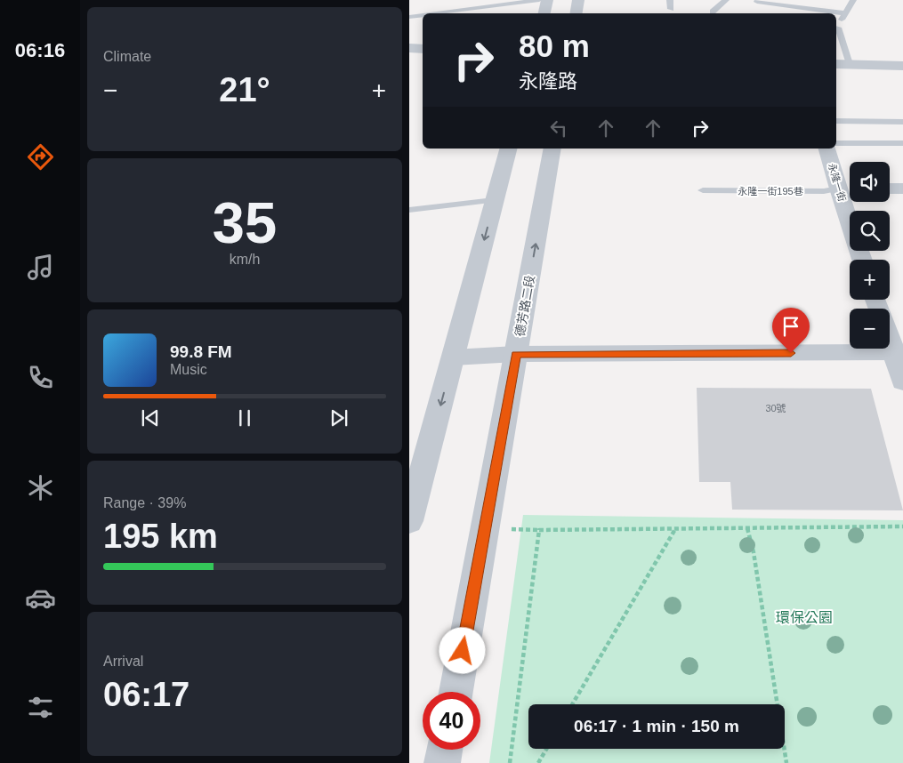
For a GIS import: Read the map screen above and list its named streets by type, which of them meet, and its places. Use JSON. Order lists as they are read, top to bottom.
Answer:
{
  "streets": {
    "street": ["永隆一街", "德芳路二段"],
    "lane": ["永隆一街195巷"]
  },
  "crossings": [
    ["永隆一街", "永隆一街195巷"]
  ],
  "parks": ["環保公園"],
  "house_numbers": ["30號"],
  "page": {
    "tabs": "06:16",
    "tile": [
      "Climate",
      ["35", "km/h"],
      ["Range · 39%", "195 km"],
      ["Arrival", "06:17"]
    ],
    "turn": ["80 m", "永隆路"],
    "heat": ["−", "21°", "+"],
    "map_buttons": ["+", "−"],
    "song": ["99.8 FM", "Music"],
    "limit": "40",
    "trip": "06:17 · 1 min · 150 m"
  }
}
